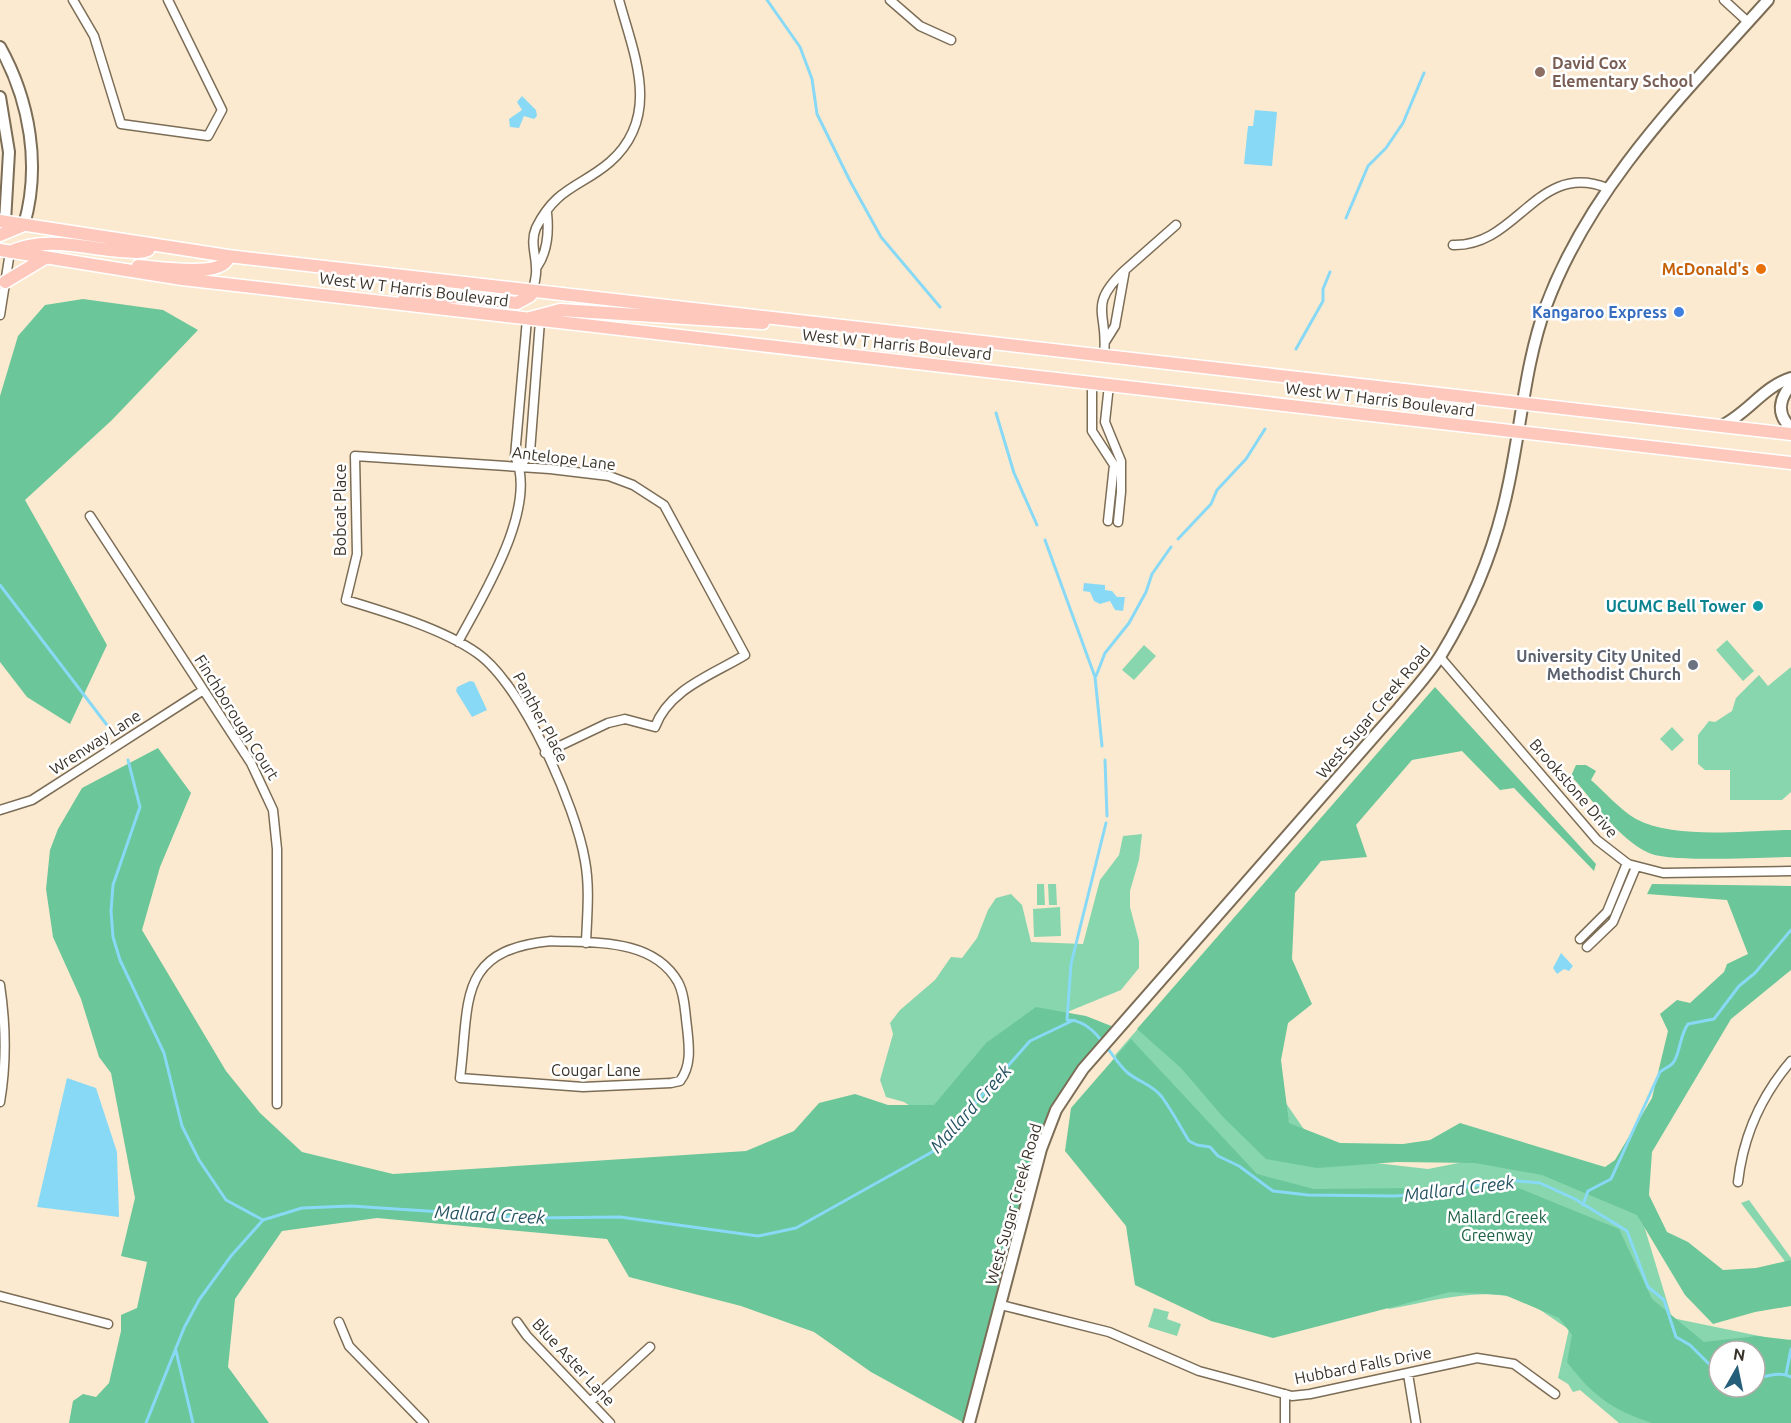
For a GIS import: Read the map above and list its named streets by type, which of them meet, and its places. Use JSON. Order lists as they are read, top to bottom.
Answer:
{
  "streets": {
    "main road": ["West W T Harris Boulevard", "West Sugar Creek Road"],
    "street": [
      "Antelope Lane",
      "Bobcat Place",
      "Finchborough Court",
      "Panther Place",
      "Wrenway Lane",
      "Brookstone Drive",
      "Cougar Lane",
      "Blue Aster Lane",
      "Hubbard Falls Drive"
    ]
  },
  "crossings": [
    ["West W T Harris Boulevard", "West Sugar Creek Road"],
    ["Antelope Lane", "Bobcat Place"],
    ["Antelope Lane", "Panther Place"],
    ["Bobcat Place", "Panther Place"],
    ["West Sugar Creek Road", "Brookstone Drive"],
    ["West Sugar Creek Road", "Hubbard Falls Drive"],
    ["Finchborough Court", "Wrenway Lane"],
    ["Panther Place", "Cougar Lane"]
  ],
  "water": ["Mallard Creek"],
  "parks": ["Mallard Creek Greenway"],
  "places": [
    "David Cox Elementary School",
    "McDonald's",
    "Kangaroo Express",
    "UCUMC Bell Tower",
    "University City United Methodist Church"
  ],
  "north": "top"
}
